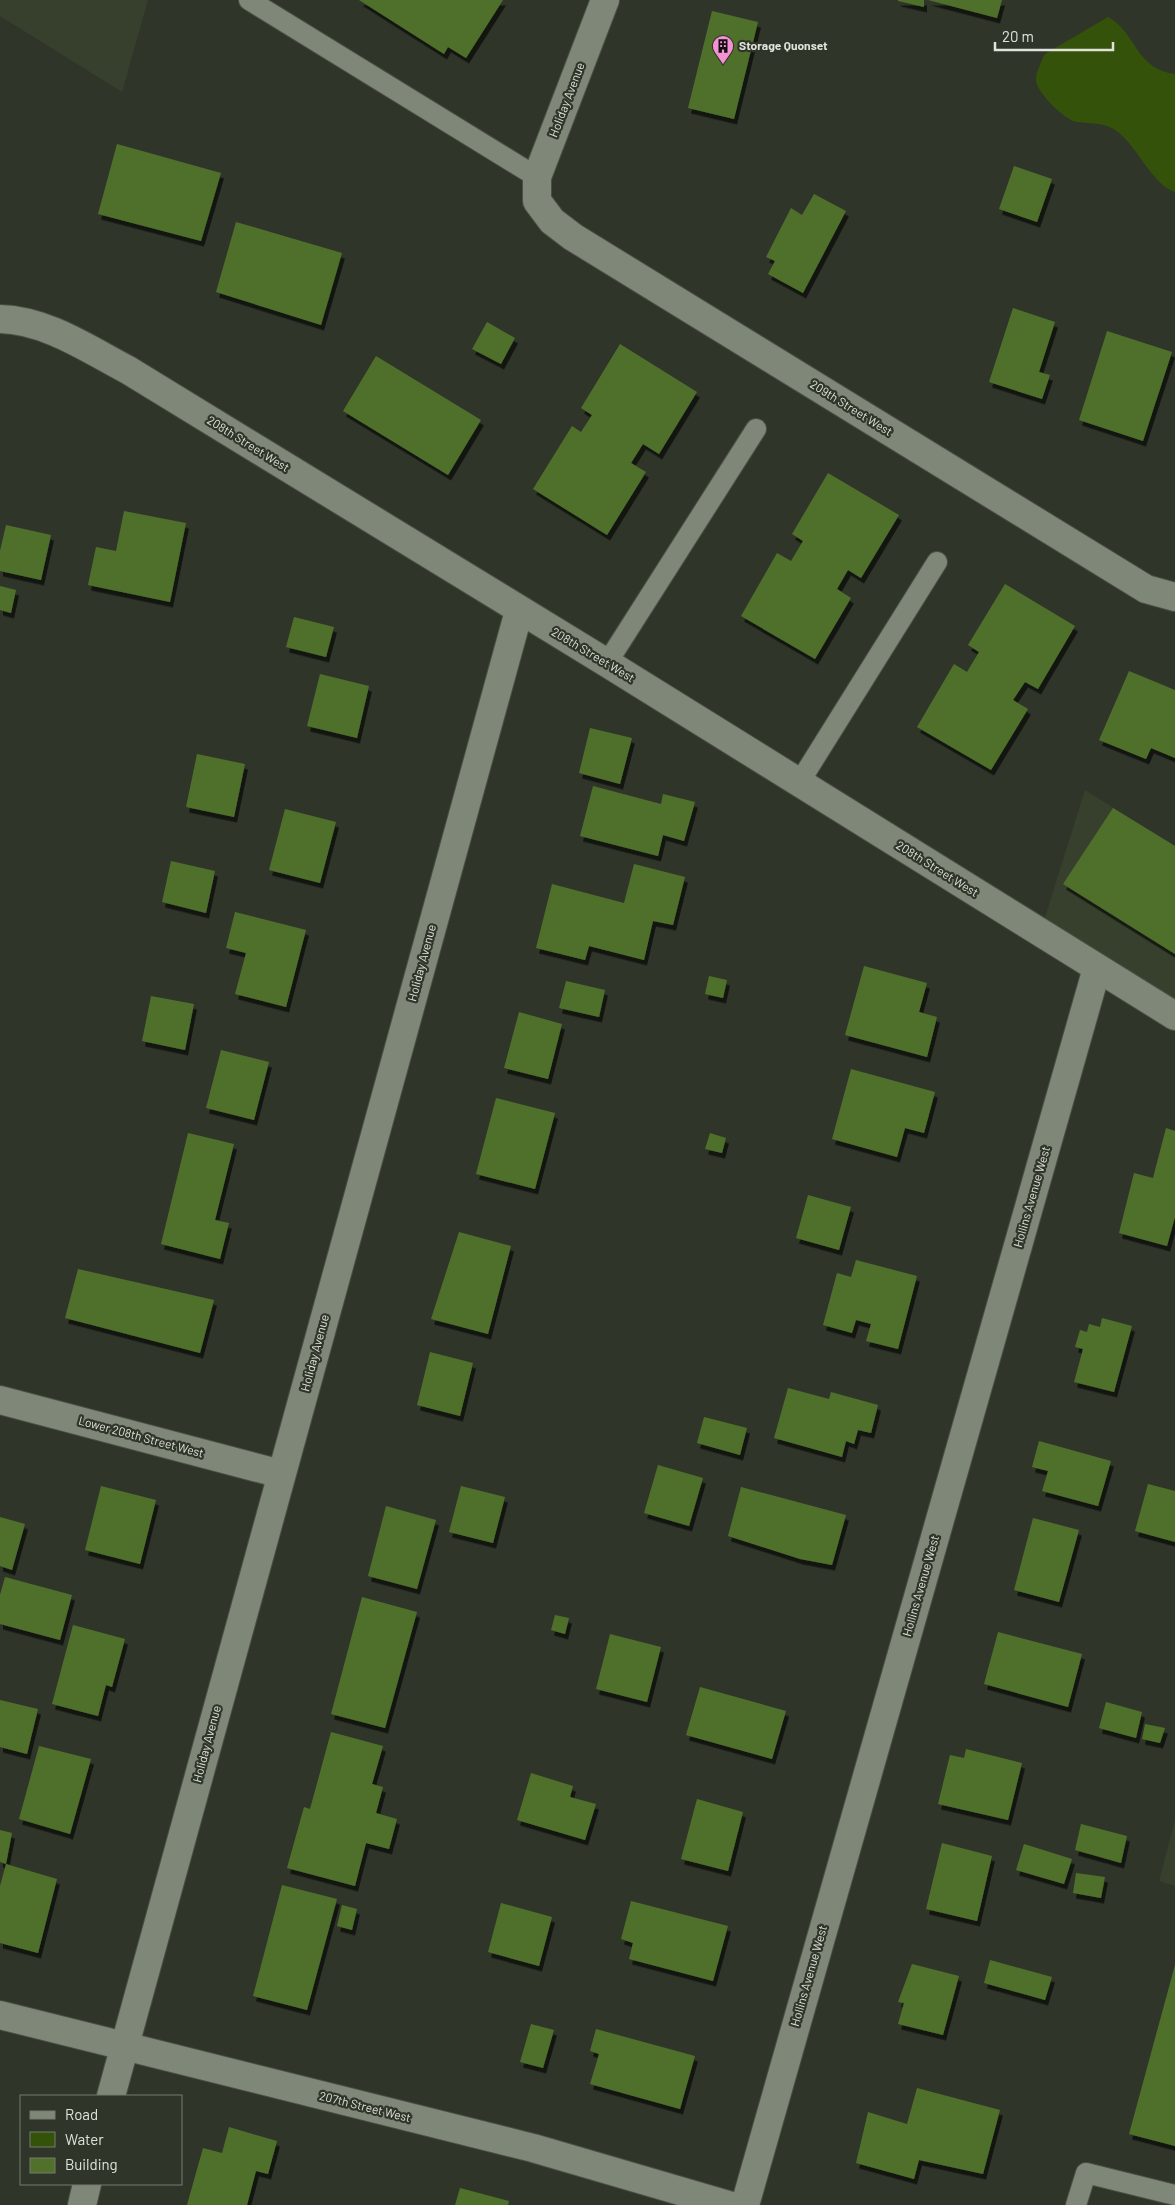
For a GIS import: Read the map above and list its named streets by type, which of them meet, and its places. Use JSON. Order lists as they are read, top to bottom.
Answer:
{
  "streets": {
    "street": [
      "Holiday Avenue",
      "209th Street West",
      "208th Street West",
      "Hollins Avenue West",
      "Lower 208th Street West",
      "207th Street West"
    ]
  },
  "crossings": [
    ["Holiday Avenue", "209th Street West"],
    ["Holiday Avenue", "208th Street West"],
    ["Holiday Avenue", "Lower 208th Street West"],
    ["Holiday Avenue", "207th Street West"],
    ["208th Street West", "Hollins Avenue West"]
  ],
  "places": {
    "building": ["Storage Quonset"]
  },
  "legend": ["Road", "Water", "Building"],
  "scale_bar": "20 m"
}
